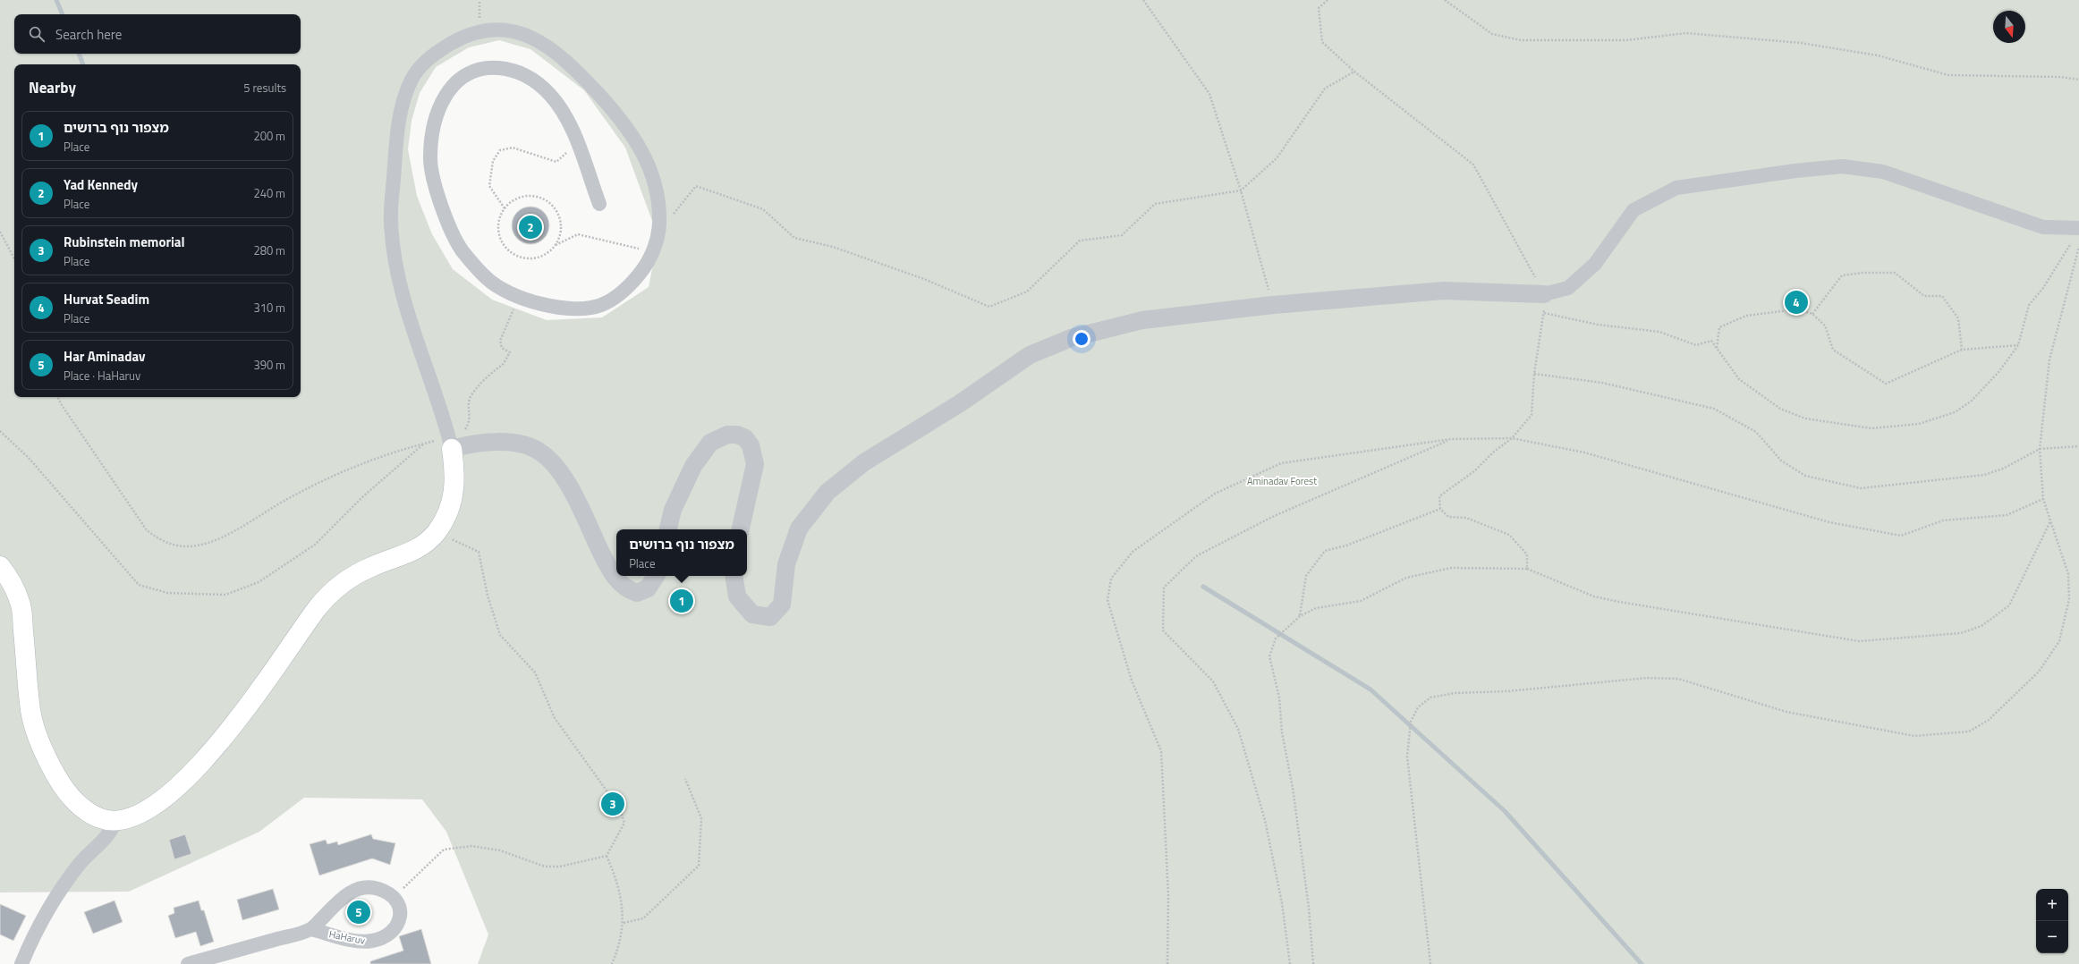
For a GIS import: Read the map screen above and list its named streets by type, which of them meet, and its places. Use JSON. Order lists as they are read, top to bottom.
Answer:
{
  "streets": {
    "street": ["HaHaruv"]
  },
  "parks": ["Aminadav Forest"],
  "north": "bottom",
  "page": {
    "search": "Search here",
    "heading": ["Nearby", "5 results"],
    "list": [
      {
        "mark": "1",
        "name": "מצפור נוף ברושים",
        "note": "Place",
        "value": "200 m"
      },
      {
        "mark": "2",
        "name": "Yad Kennedy",
        "note": "Place",
        "value": "240 m"
      },
      {
        "mark": "3",
        "name": "Rubinstein memorial",
        "note": "Place",
        "value": "280 m"
      },
      {
        "mark": "4",
        "name": "Hurvat Seadim",
        "note": "Place",
        "value": "310 m"
      },
      {
        "mark": "5",
        "name": "Har Aminadav",
        "note": "Place · HaHaruv",
        "value": "390 m"
      }
    ],
    "pins": [
      "2",
      "4",
      "1",
      "3",
      "5"
    ],
    "popup": ["מצפור נוף ברושים", "Place"],
    "map_buttons": ["+", "−"]
  }
}
